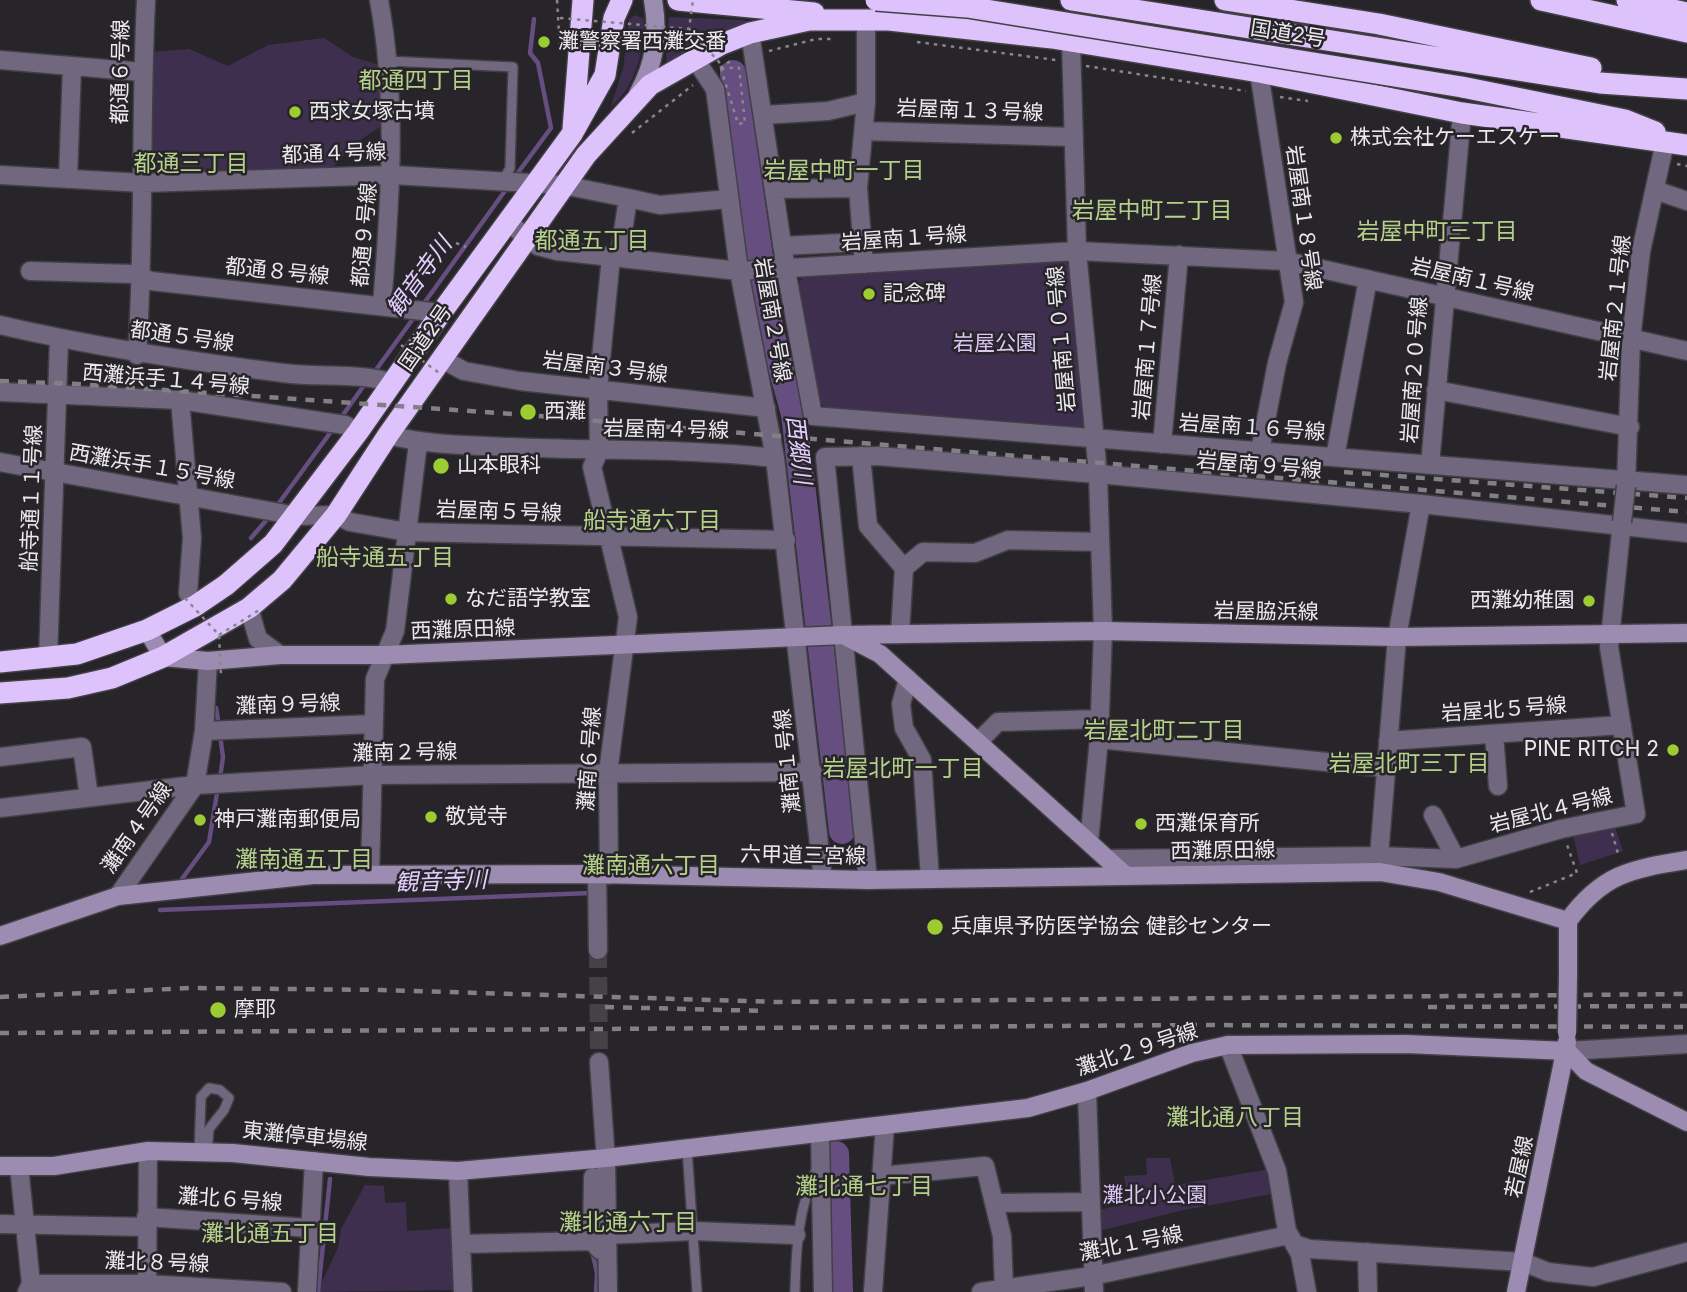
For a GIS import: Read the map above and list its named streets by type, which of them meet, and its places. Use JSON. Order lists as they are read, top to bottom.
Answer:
{
  "streets": {
    "highway": ["国道2号"],
    "street": [
      "都通６号線",
      "岩屋南１３号線",
      "都通４号線",
      "岩屋南１８号線",
      "都通９号線",
      "岩屋南１号線",
      "都通８号線",
      "岩屋南２１号線",
      "岩屋南２号線",
      "都通５号線",
      "岩屋南１０号線",
      "岩屋南１７号線",
      "岩屋南３号線",
      "岩屋南２０号線",
      "西灘浜手１４号線",
      "岩屋南１６号線",
      "岩屋南４号線",
      "岩屋南９号線",
      "西灘浜手１５号線",
      "船寺通１１号線",
      "岩屋南５号線",
      "岩屋脇浜線",
      "西灘原田線",
      "灘南９号線",
      "岩屋北５号線",
      "灘南２号線",
      "灘南６号線",
      "灘南１号線",
      "岩屋北４号線",
      "灘南４号線",
      "六甲道三宮線",
      "灘北２９号線",
      "東灘停車場線",
      "若屋線",
      "灘北６号線",
      "灘北１号線",
      "灘北８号線"
    ]
  },
  "crossings": [
    ["国道2号", "都通４号線"],
    ["国道2号", "岩屋南１８号線"],
    ["国道2号", "都通８号線"],
    ["国道2号", "岩屋南２１号線"],
    ["国道2号", "岩屋南２号線"],
    ["国道2号", "都通５号線"],
    ["国道2号", "岩屋南１０号線"],
    ["国道2号", "岩屋南３号線"],
    ["国道2号", "岩屋南２０号線"],
    ["国道2号", "西灘浜手１４号線"],
    ["国道2号", "岩屋南４号線"],
    ["国道2号", "西灘浜手１５号線"],
    ["国道2号", "船寺通１１号線"],
    ["国道2号", "岩屋南５号線"],
    ["国道2号", "西灘原田線"],
    ["都通６号線", "都通４号線"],
    ["都通６号線", "都通８号線"],
    ["都通６号線", "都通５号線"],
    ["岩屋南１３号線", "岩屋南１０号線"],
    ["都通４号線", "都通９号線"],
    ["都通４号線", "岩屋南２号線"],
    ["都通４号線", "灘南６号線"],
    ["岩屋南１８号線", "岩屋南１号線"],
    ["岩屋南１８号線", "岩屋南１６号線"],
    ["都通９号線", "都通８号線"],
    ["岩屋南１号線", "岩屋南２１号線"],
    ["岩屋南１号線", "岩屋南２号線"],
    ["岩屋南１号線", "岩屋南１０号線"],
    ["岩屋南１号線", "岩屋南１７号線"],
    ["岩屋南１号線", "岩屋南２０号線"],
    ["岩屋南１号線", "岩屋南１６号線"],
    ["岩屋南２１号線", "岩屋南１６号線"],
    ["岩屋南２１号線", "岩屋南９号線"],
    ["岩屋南２１号線", "岩屋脇浜線"],
    ["岩屋南２１号線", "岩屋北４号線"],
    ["岩屋南２号線", "岩屋南３号線"],
    ["岩屋南２号線", "岩屋南４号線"],
    ["岩屋南２号線", "岩屋南５号線"],
    ["岩屋南２号線", "岩屋脇浜線"],
    ["岩屋南２号線", "西灘原田線"],
    ["岩屋南２号線", "灘南１号線"],
    ["都通５号線", "船寺通１１号線"],
    ["岩屋南１０号線", "岩屋南１６号線"],
    ["岩屋南１０号線", "岩屋南９号線"],
    ["岩屋南１０号線", "岩屋脇浜線"],
    ["岩屋南１７号線", "岩屋南１６号線"],
    ["岩屋南３号線", "灘南６号線"],
    ["岩屋南２０号線", "岩屋南１６号線"],
    ["西灘浜手１４号線", "船寺通１１号線"],
    ["岩屋南４号線", "灘南６号線"],
    ["岩屋南９号線", "岩屋脇浜線"],
    ["西灘浜手１５号線", "船寺通１１号線"],
    ["西灘浜手１５号線", "岩屋南５号線"],
    ["岩屋南５号線", "灘南６号線"],
    ["岩屋脇浜線", "西灘原田線"],
    ["岩屋脇浜線", "灘南１号線"],
    ["岩屋脇浜線", "岩屋北４号線"],
    ["西灘原田線", "灘南６号線"],
    ["西灘原田線", "灘南１号線"],
    ["西灘原田線", "灘南４号線"],
    ["西灘原田線", "六甲道三宮線"],
    ["灘南９号線", "灘南４号線"],
    ["岩屋北５号線", "岩屋北４号線"],
    ["灘南２号線", "灘南６号線"],
    ["灘南２号線", "灘南１号線"],
    ["灘南２号線", "灘南４号線"],
    ["灘南６号線", "六甲道三宮線"],
    ["灘南１号線", "六甲道三宮線"],
    ["灘南４号線", "六甲道三宮線"],
    ["灘北２９号線", "東灘停車場線"],
    ["灘北２９号線", "若屋線"],
    ["若屋線", "灘北１号線"]
  ],
  "districts": [
    "都通四丁目",
    "都通三丁目",
    "岩屋中町一丁目",
    "岩屋中町二丁目",
    "岩屋中町三丁目",
    "都通五丁目",
    "船寺通六丁目",
    "船寺通五丁目",
    "岩屋北町二丁目",
    "岩屋北町三丁目",
    "岩屋北町一丁目",
    "灘南通五丁目",
    "灘南通六丁目",
    "灘北通八丁目",
    "灘北通七丁目",
    "灘北通六丁目",
    "灘北通五丁目"
  ],
  "water": ["観音寺川", "西郷川"],
  "parks": ["岩屋公園", "灘北小公園"],
  "places": [
    "灘警察署西灘交番",
    "西求女塚古墳",
    "株式会社ケーエスケー",
    "記念碑",
    "西灘",
    "山本眼科",
    "なだ語学教室",
    "西灘幼稚園",
    "PINE RITCH 2",
    "敬覚寺",
    "神戸灘南郵便局",
    "西灘保育所",
    "兵庫県予防医学協会 健診センター",
    "摩耶"
  ]
}
